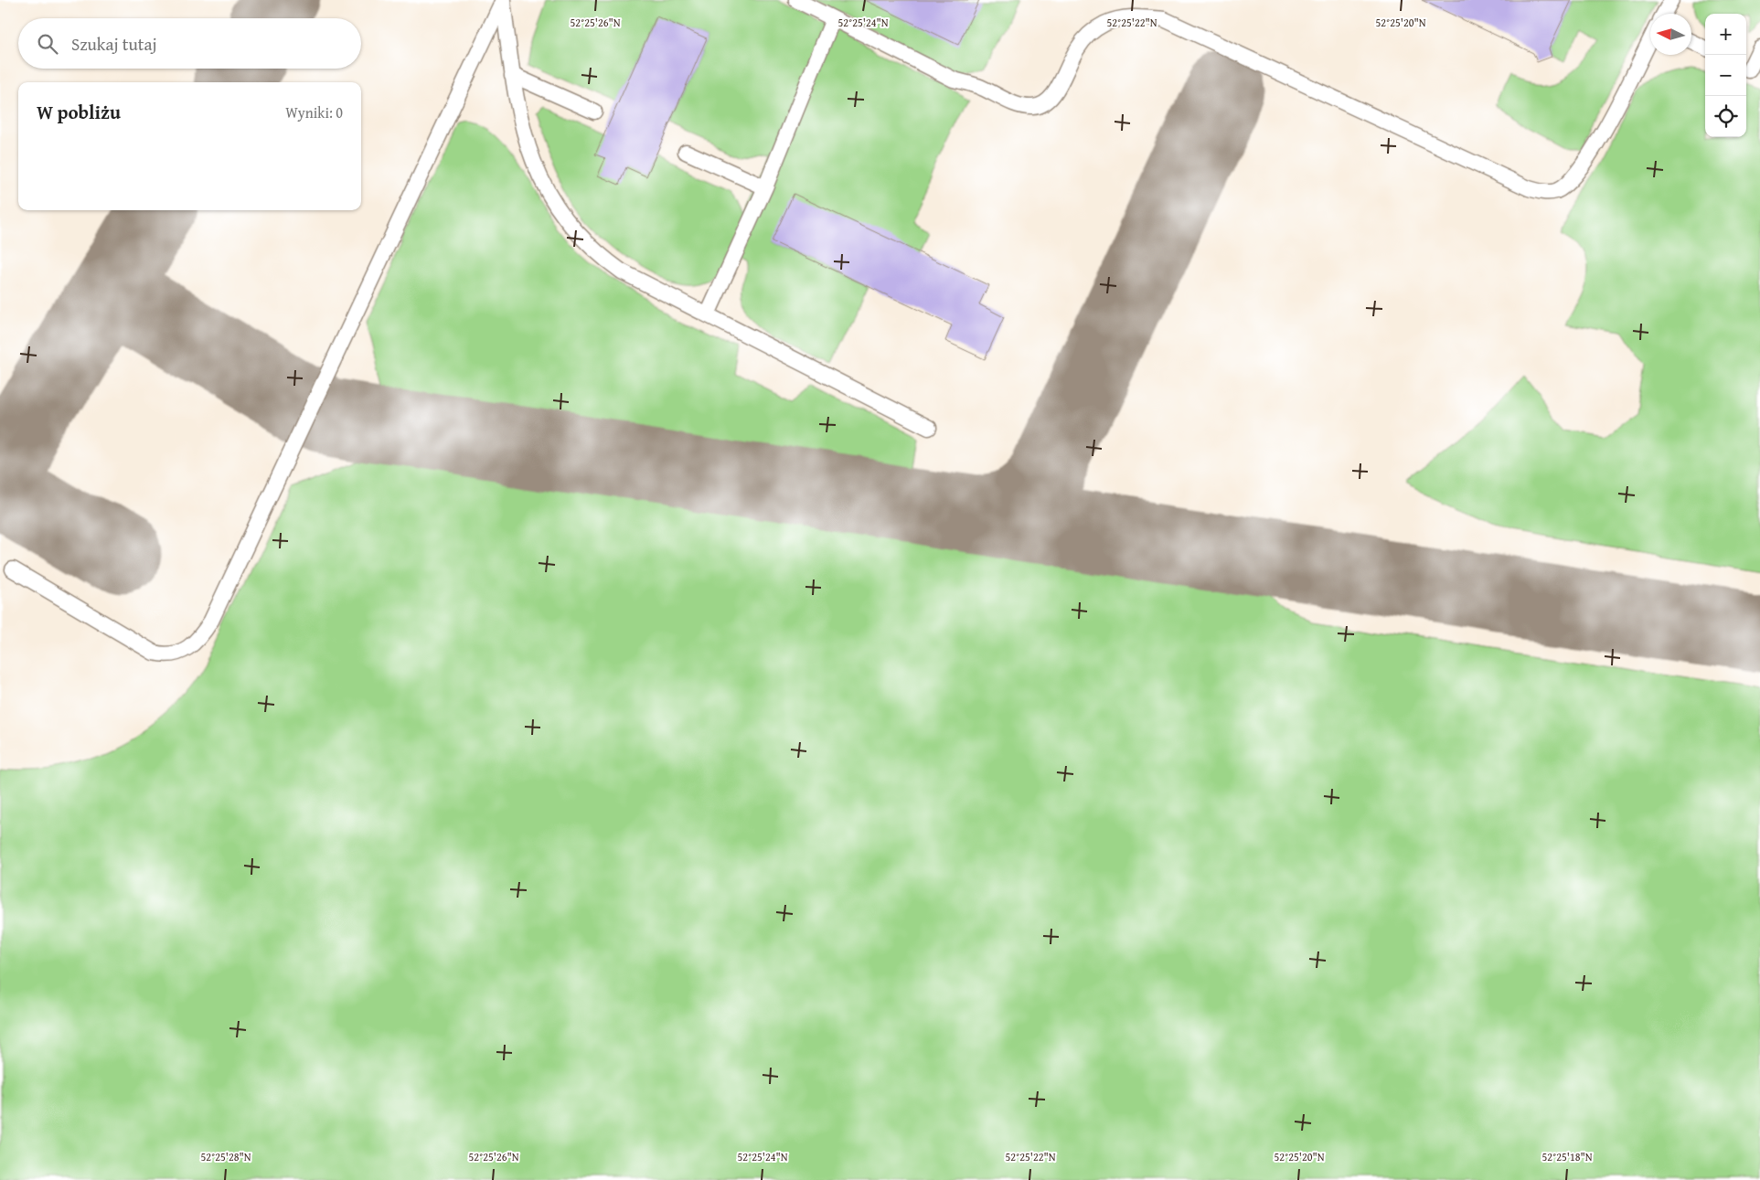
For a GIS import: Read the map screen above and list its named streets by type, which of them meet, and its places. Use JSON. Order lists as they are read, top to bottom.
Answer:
{
  "north": "left",
  "page": {
    "map_buttons": ["+", "−"],
    "search": "Szukaj tutaj",
    "heading": ["W pobliżu", "Wyniki: 0"]
  },
  "coordinates": [
    "52°25'26\"N",
    "52°25'24\"N",
    "52°25'22\"N",
    "52°25'20\"N",
    "52°25'28\"N",
    "52°25'18\"N"
  ]
}
